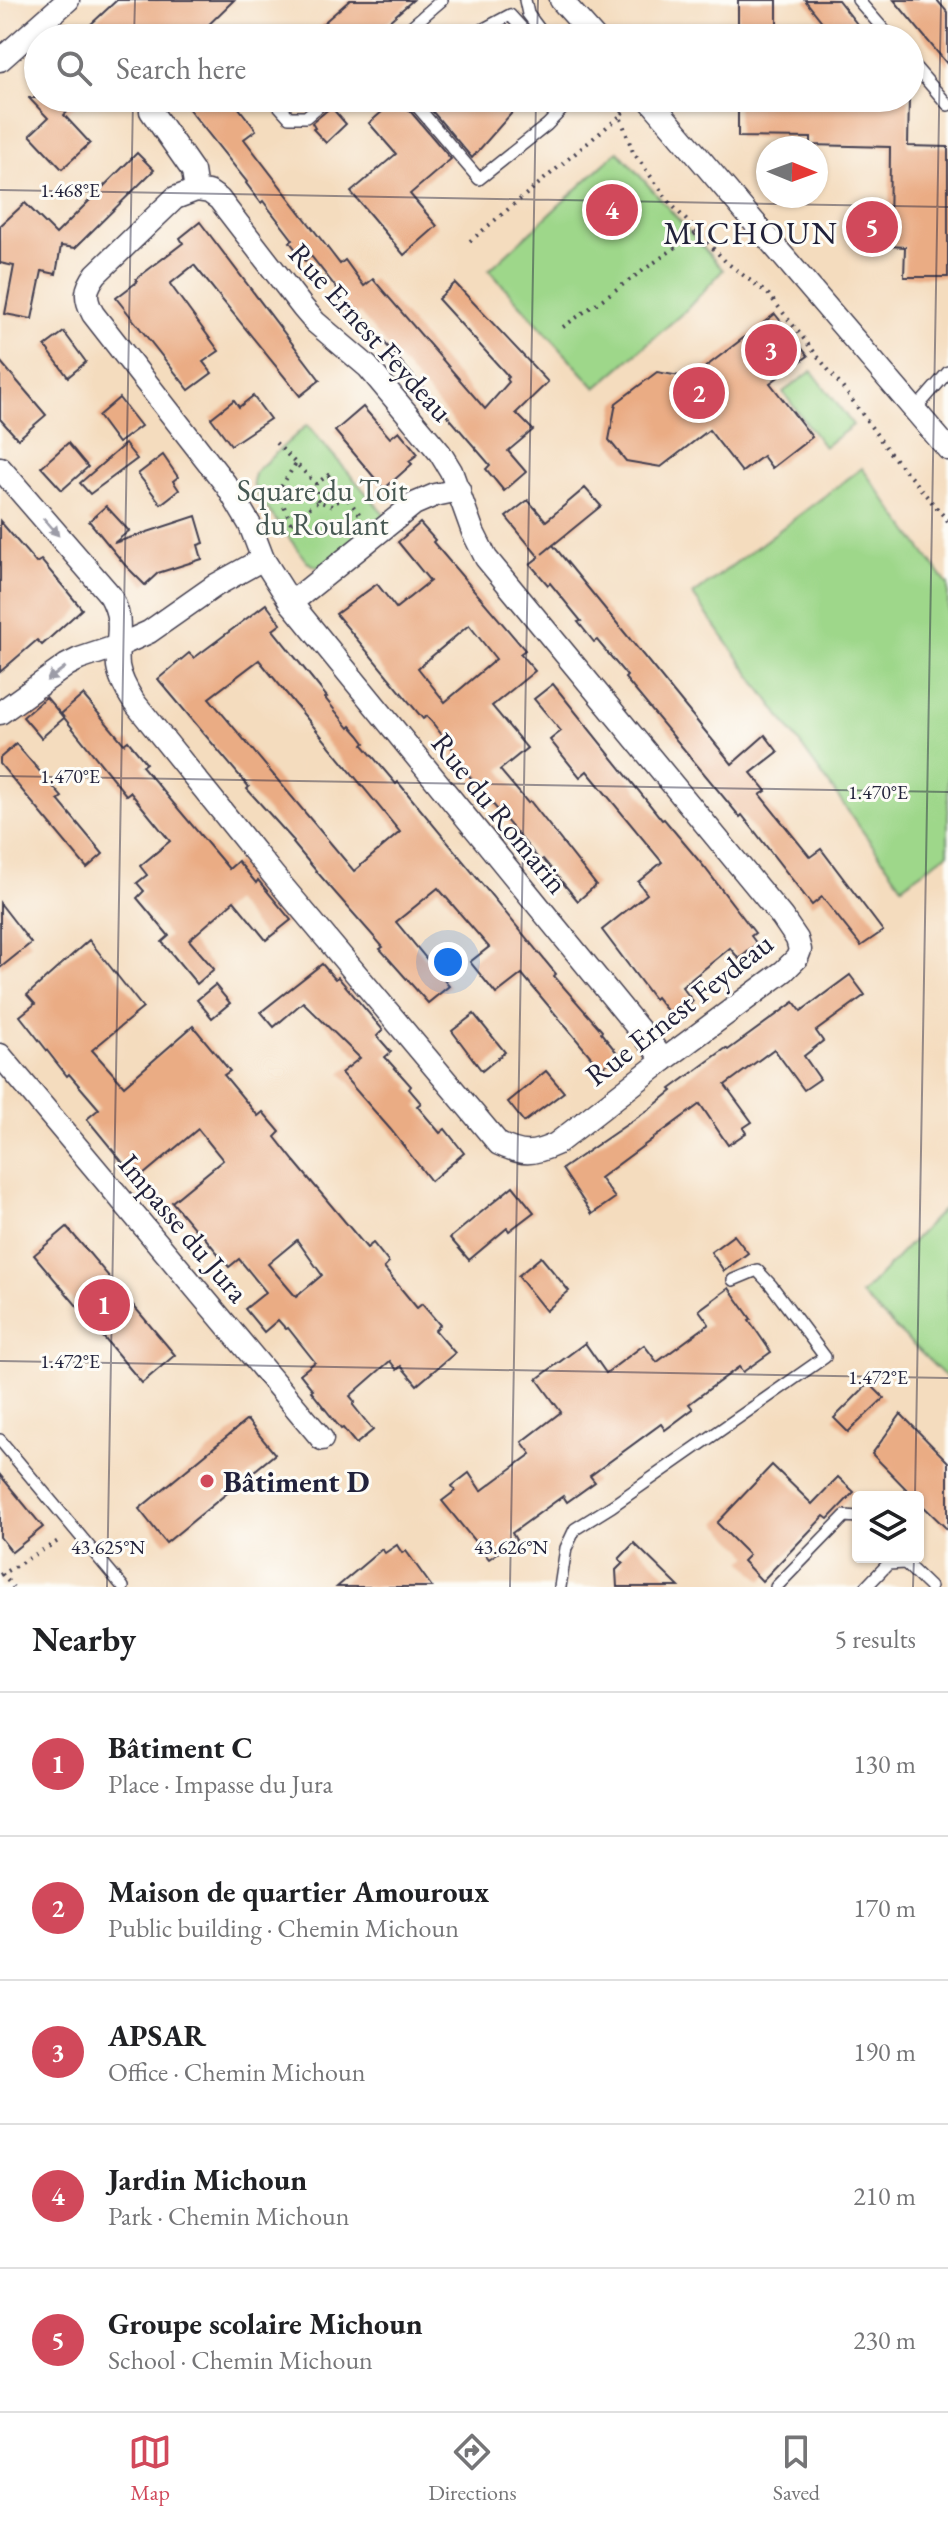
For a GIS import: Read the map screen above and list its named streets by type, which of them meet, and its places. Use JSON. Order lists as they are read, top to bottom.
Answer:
{
  "streets": {
    "street": ["Rue Ernest Feydeau", "Rue du Romarin", "Impasse du Jura"]
  },
  "crossings": [
    ["Rue Ernest Feydeau", "Rue du Romarin"]
  ],
  "districts": ["MICHOUN"],
  "parks": ["Square du Toit du Roulant"],
  "places": ["Bâtiment D"],
  "north": "right",
  "page": {
    "search": "Search here",
    "pins": [
      "4",
      "5",
      "3",
      "2",
      "1"
    ],
    "heading": ["Nearby", "5 results"],
    "list": [
      {
        "mark": "1",
        "name": "Bâtiment C",
        "note": "Place · Impasse du Jura",
        "value": "130 m"
      },
      {
        "mark": "2",
        "name": "Maison de quartier Amouroux",
        "note": "Public building · Chemin Michoun",
        "value": "170 m"
      },
      {
        "mark": "3",
        "name": "APSAR",
        "note": "Office · Chemin Michoun",
        "value": "190 m"
      },
      {
        "mark": "4",
        "name": "Jardin Michoun",
        "note": "Park · Chemin Michoun",
        "value": "210 m"
      },
      {
        "mark": "5",
        "name": "Groupe scolaire Michoun",
        "note": "School · Chemin Michoun",
        "value": "230 m"
      }
    ],
    "nav": ["Map", "Directions", "Saved"]
  },
  "coordinates": [
    "1.468°E",
    "1.470°E",
    "1.472°E",
    "43.625°N",
    "43.626°N"
  ]
}
